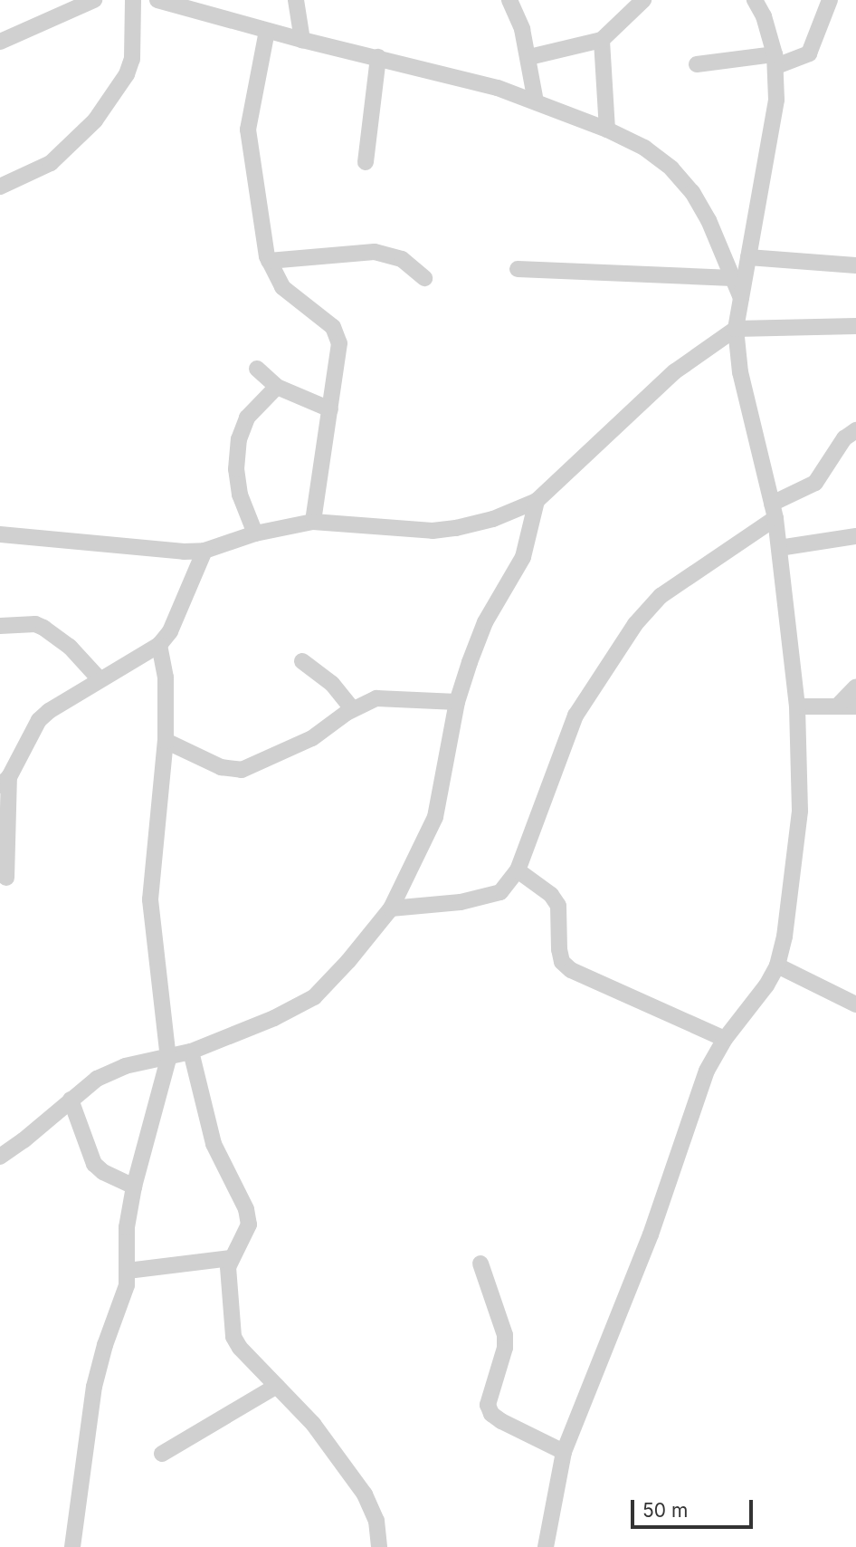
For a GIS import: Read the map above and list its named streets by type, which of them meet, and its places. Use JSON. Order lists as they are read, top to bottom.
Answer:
{
  "scale_bar": "50 m"
}
